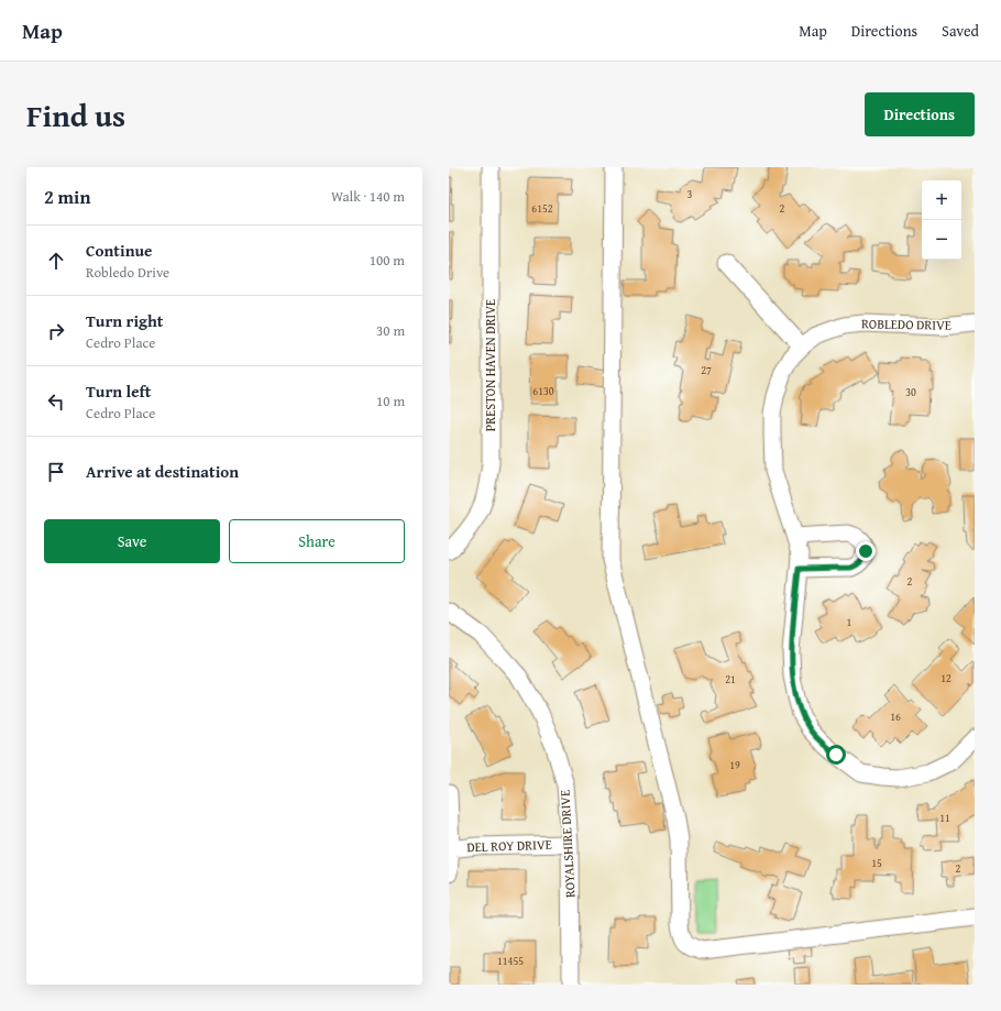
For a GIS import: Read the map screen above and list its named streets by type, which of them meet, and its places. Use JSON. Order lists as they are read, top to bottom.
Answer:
{
  "streets": {
    "street": [
      "ROBLEDO DRIVE",
      "PRESTON HAVEN DRIVE",
      "ROYALSHIRE DRIVE",
      "DEL ROY DRIVE"
    ]
  },
  "crossings": [
    ["ROYALSHIRE DRIVE", "DEL ROY DRIVE"]
  ],
  "house_numbers": [
    "3",
    "6152",
    "2",
    "27",
    "6130",
    "30",
    "2",
    "1",
    "12",
    "21",
    "16",
    "19",
    "11",
    "15",
    "2",
    "11455"
  ],
  "page": {
    "header": "Map",
    "nav": ["Map", "Directions", "Saved"],
    "title": "Find us",
    "buttons": [
      "Directions",
      ["Save", "Share"]
    ],
    "heading": ["2 min", "Walk · 140 m"],
    "map_buttons": ["+", "−"],
    "list": [
      ["Continue", "Robledo Drive", "100 m"],
      ["Turn right", "Cedro Place", "30 m"],
      ["Turn left", "Cedro Place", "10 m"],
      "Arrive at destination"
    ]
  }
}
